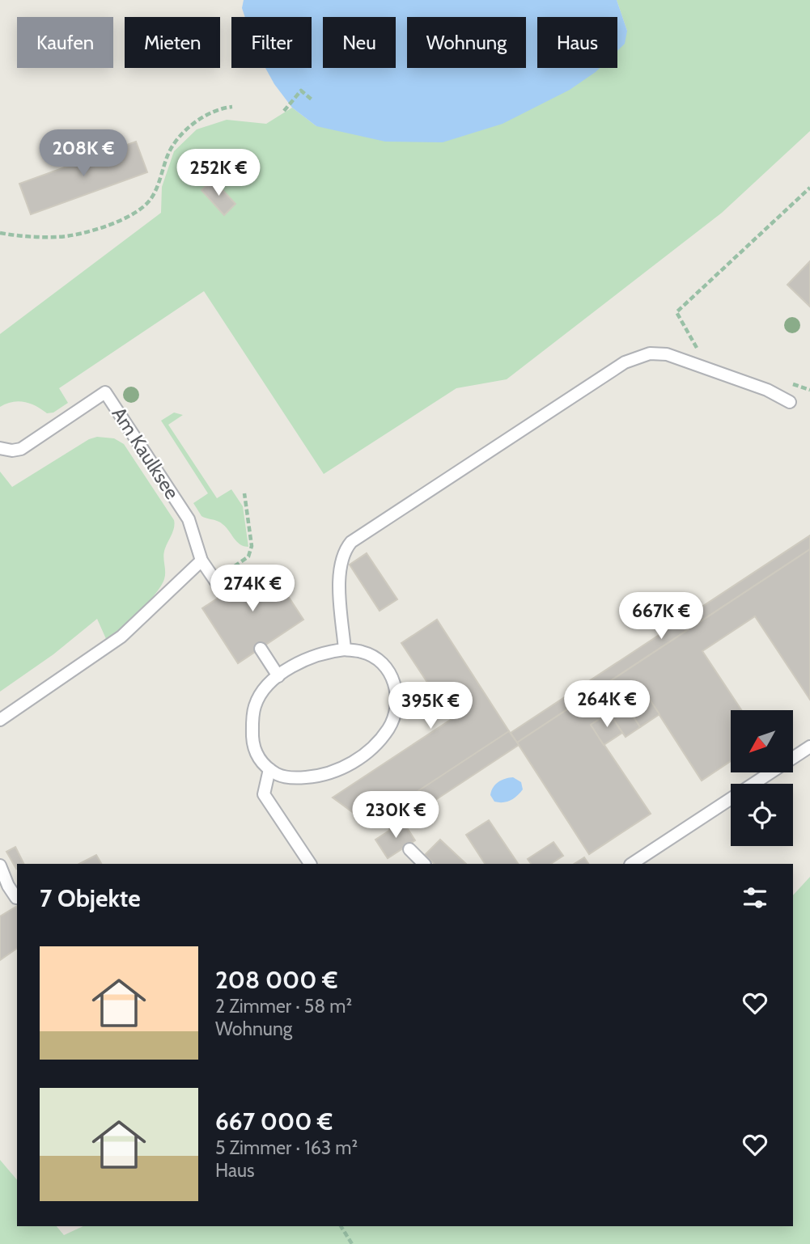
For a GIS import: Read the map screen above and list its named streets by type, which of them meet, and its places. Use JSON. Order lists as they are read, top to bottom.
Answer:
{
  "streets": {
    "lane": ["Am Kaulksee"]
  },
  "north": "bottom left",
  "page": {
    "chip": [
      "Kaufen",
      "Mieten",
      "Filter",
      "Neu",
      "Wohnung",
      "Haus"
    ],
    "price": [
      "208K €",
      "252K €",
      "274K €",
      "667K €",
      "264K €",
      "395K €",
      "230K €"
    ],
    "heading": "7 Objekte",
    "list": [
      {
        "name": "208 000 €",
        "note": "2 Zimmer · 58 m² · Wohnung"
      },
      {
        "name": "667 000 €",
        "note": "5 Zimmer · 163 m² · Haus"
      }
    ]
  }
}
